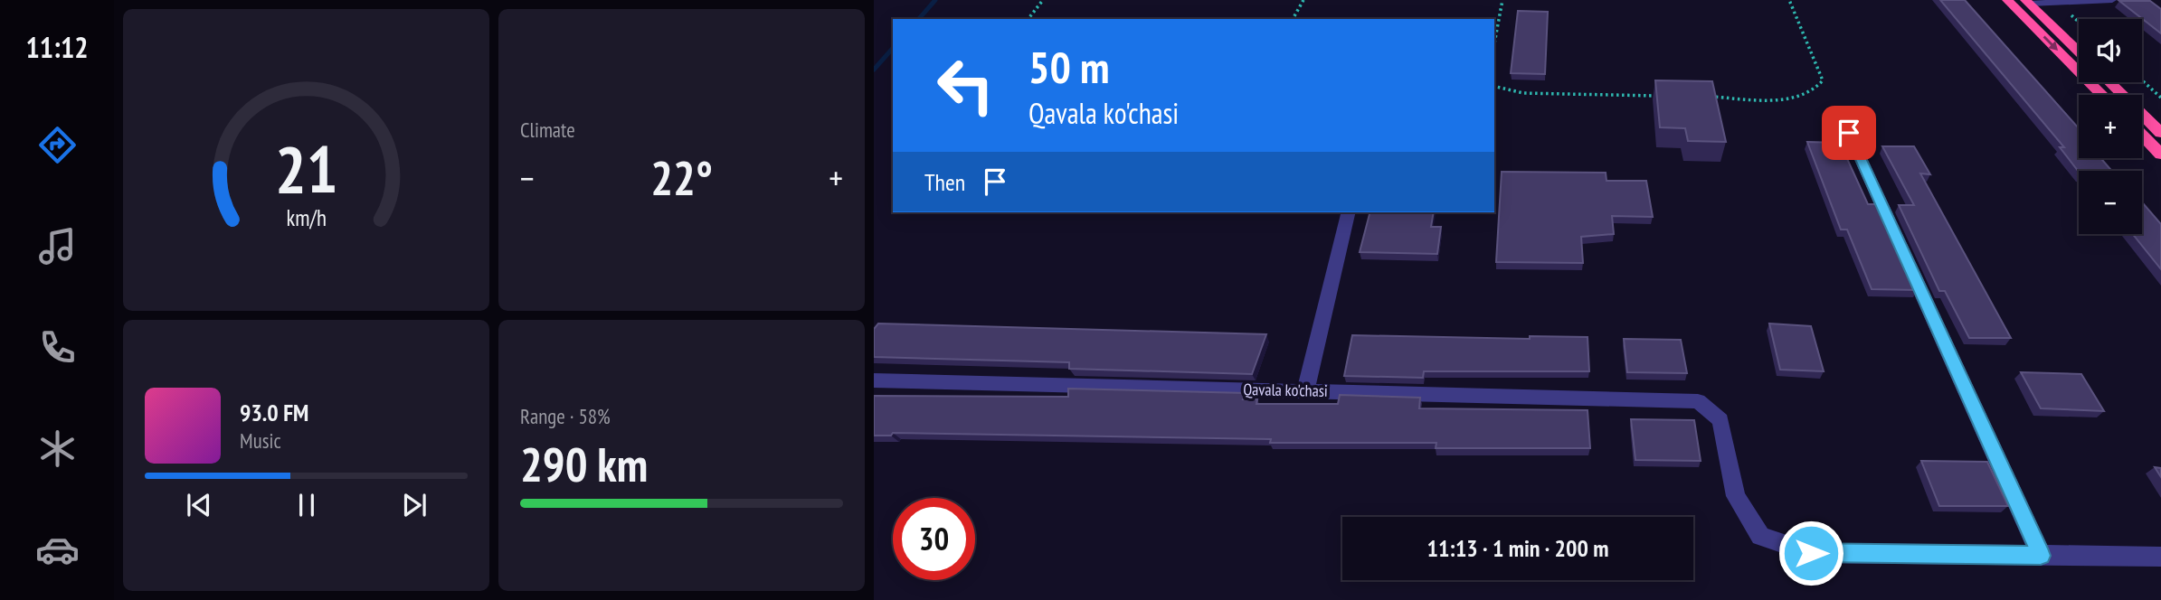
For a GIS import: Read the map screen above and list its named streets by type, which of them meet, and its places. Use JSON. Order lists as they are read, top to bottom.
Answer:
{
  "streets": {
    "street": ["Qavala ko'chasi"]
  },
  "page": {
    "tabs": "11:12",
    "tile": [
      "Climate",
      ["Range · 58%", "290 km"]
    ],
    "map_buttons": ["+", "−"],
    "turn": ["50 m", "Qavala ko'chasi"],
    "heat": ["−", "22°", "+"],
    "then": "Then",
    "song": ["93.0 FM", "Music"],
    "limit": "30",
    "trip": "11:13 · 1 min · 200 m",
    "gauge": ["21", "km/h"]
  }
}
